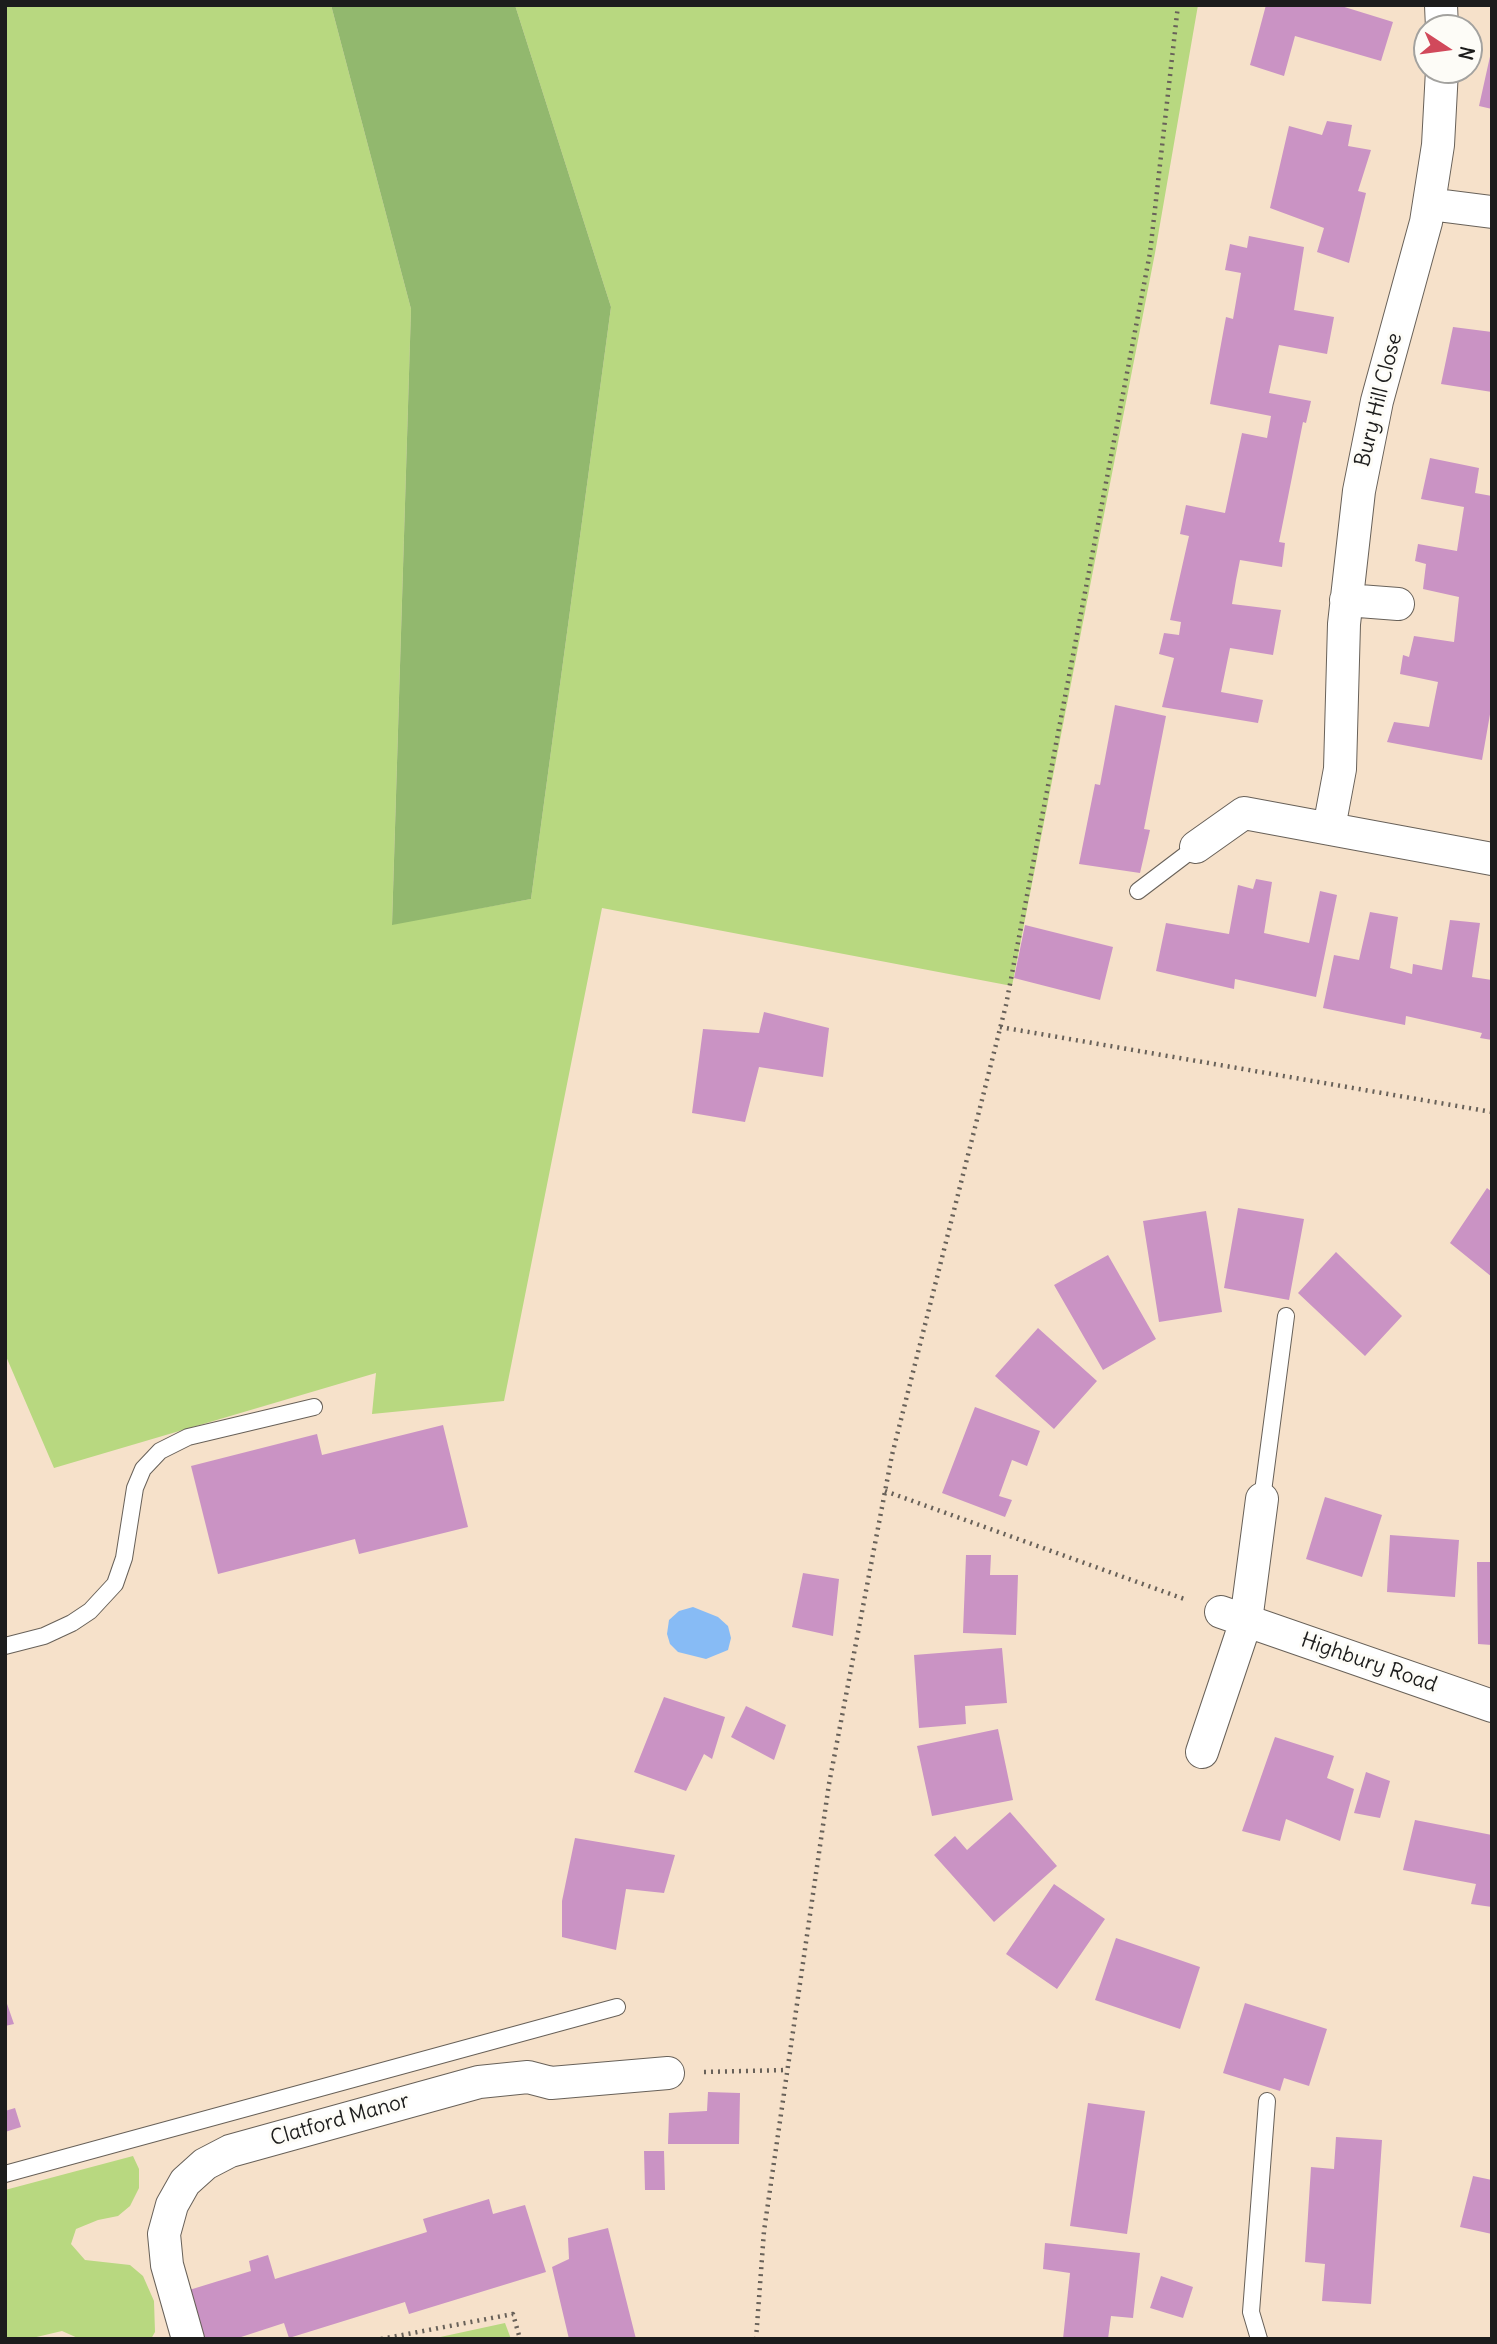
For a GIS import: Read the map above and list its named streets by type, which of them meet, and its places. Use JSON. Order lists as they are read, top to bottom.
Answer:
{
  "streets": {
    "street": ["Bury Hill Close", "Highbury Road", "Clatford Manor"]
  },
  "north": "right"
}
